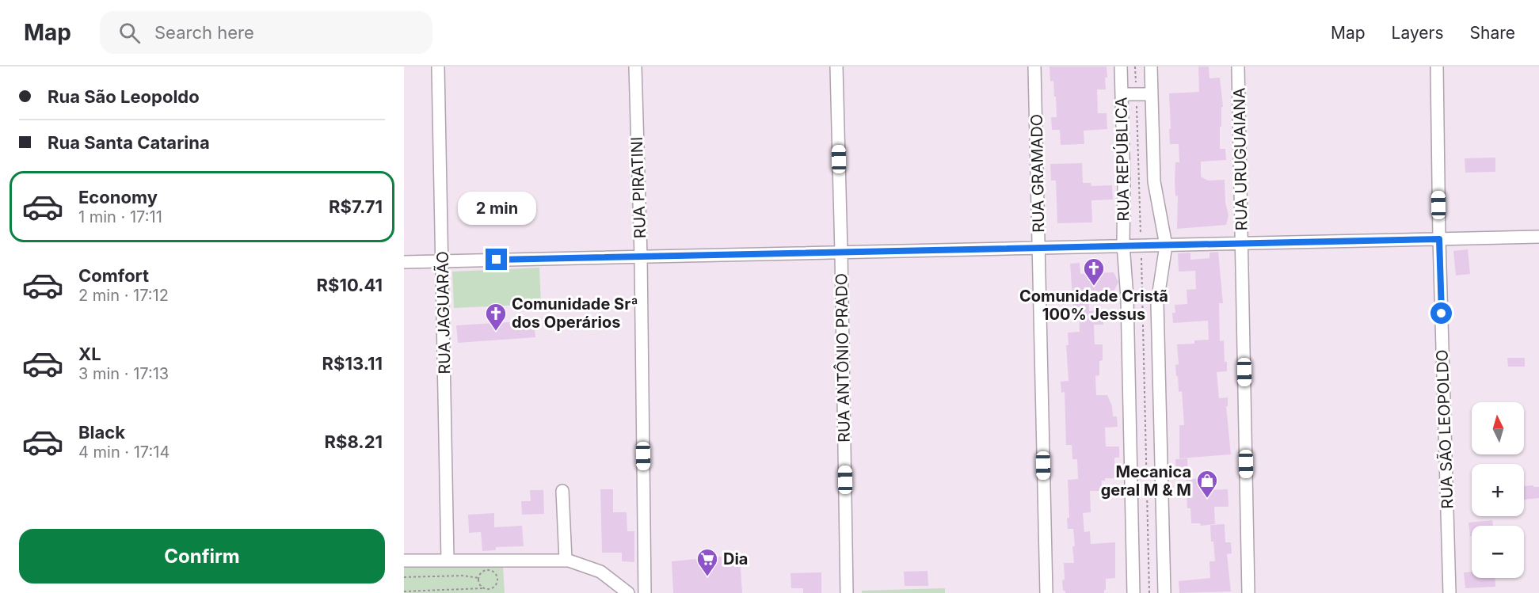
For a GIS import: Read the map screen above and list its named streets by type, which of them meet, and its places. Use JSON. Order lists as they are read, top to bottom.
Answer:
{
  "streets": {
    "street": [
      "RUA REPÚBLICA",
      "RUA URUGUAIANA",
      "RUA GRAMADO",
      "RUA PIRATINI",
      "RUA JAGUARÃO",
      "RUA ANTÔNIO PRADO",
      "RUA SÃO LEOPOLDO"
    ]
  },
  "places": {
    "church": ["Comunidade Cristã 100% Jessus", "Comunidade Srª dos Operários"],
    "shop": ["Mecanica geral M & M"],
    "supermarket": ["Dia"]
  },
  "north": "top",
  "page": {
    "header": "Map",
    "search": "Search here",
    "nav": ["Map", "Layers", "Share"],
    "banner": ["Rua São Leopoldo", "Rua Santa Catarina"],
    "list": [
      {
        "name": "Economy",
        "note": "1 min · 17:11",
        "value": "R$7.71"
      },
      {
        "name": "Comfort",
        "note": "2 min · 17:12",
        "value": "R$10.41"
      },
      {
        "name": "XL",
        "note": "3 min · 17:13",
        "value": "R$13.11"
      },
      {
        "name": "Black",
        "note": "4 min · 17:14",
        "value": "R$8.21"
      }
    ],
    "bubble": "2 min",
    "map_buttons": ["+", "−"],
    "buttons": "Confirm"
  }
}
